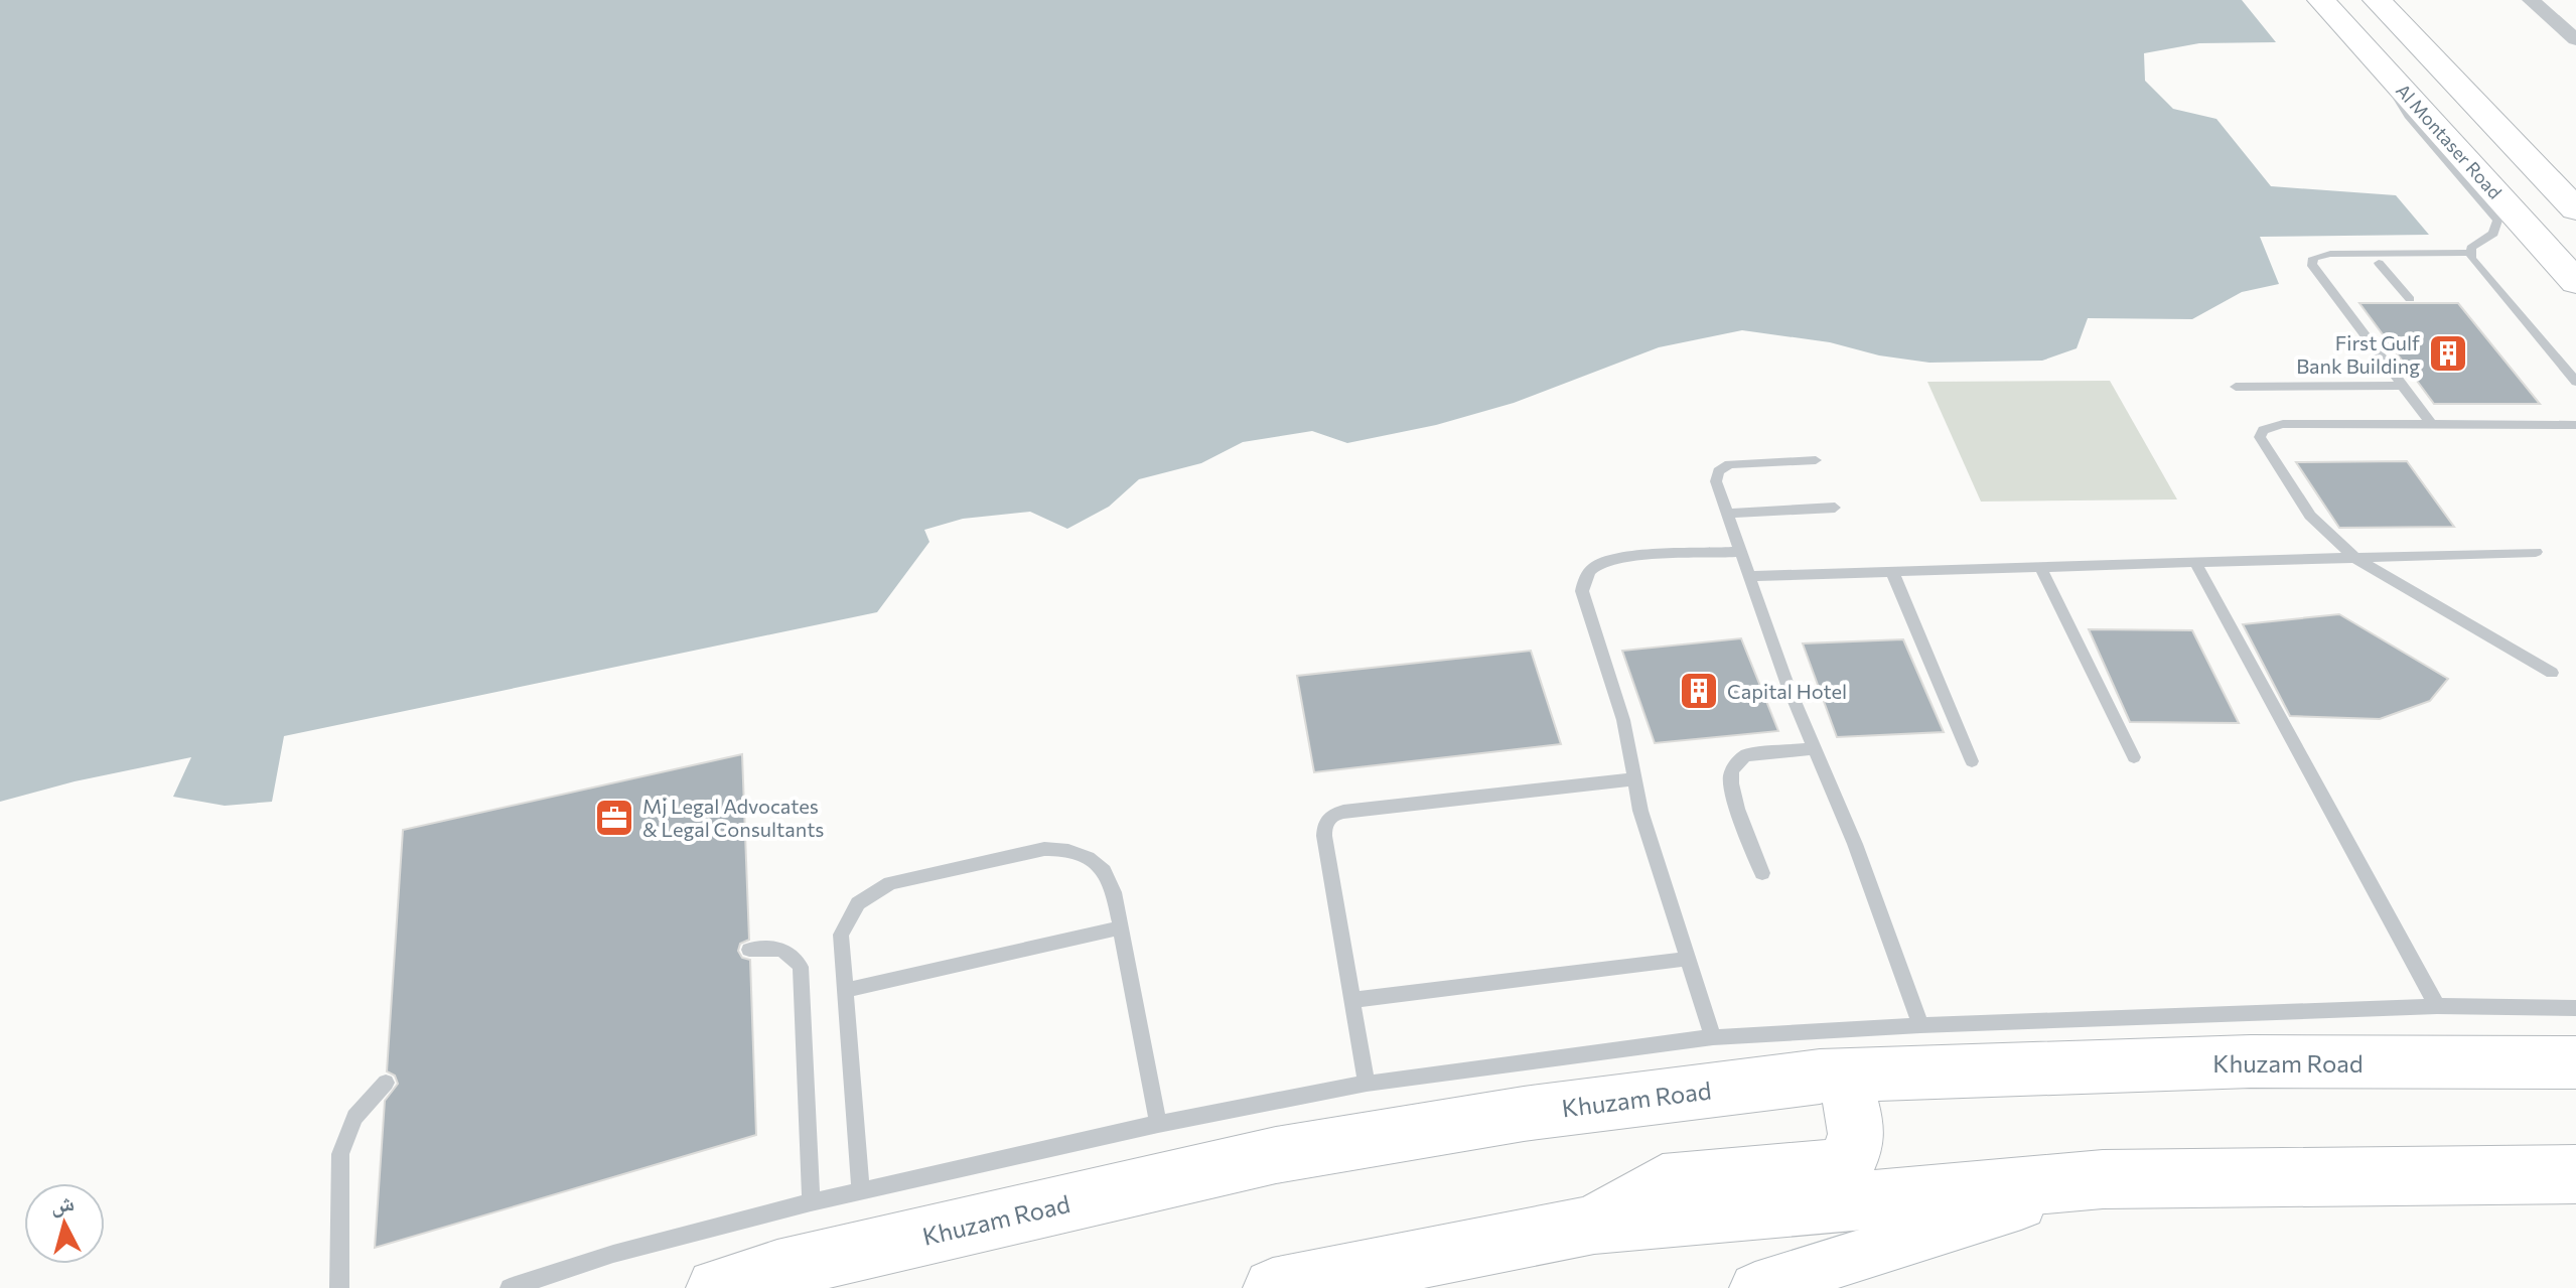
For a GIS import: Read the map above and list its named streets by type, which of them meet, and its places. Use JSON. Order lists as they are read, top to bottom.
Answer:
{
  "streets": {
    "main road": ["Al Montaser Road", "Khuzam Road"]
  },
  "places": {
    "building": ["First Gulf Bank Building", "Capital Hotel"],
    "office": ["Mj Legal Advocates & Legal Consultants"]
  },
  "north": "top"
}
